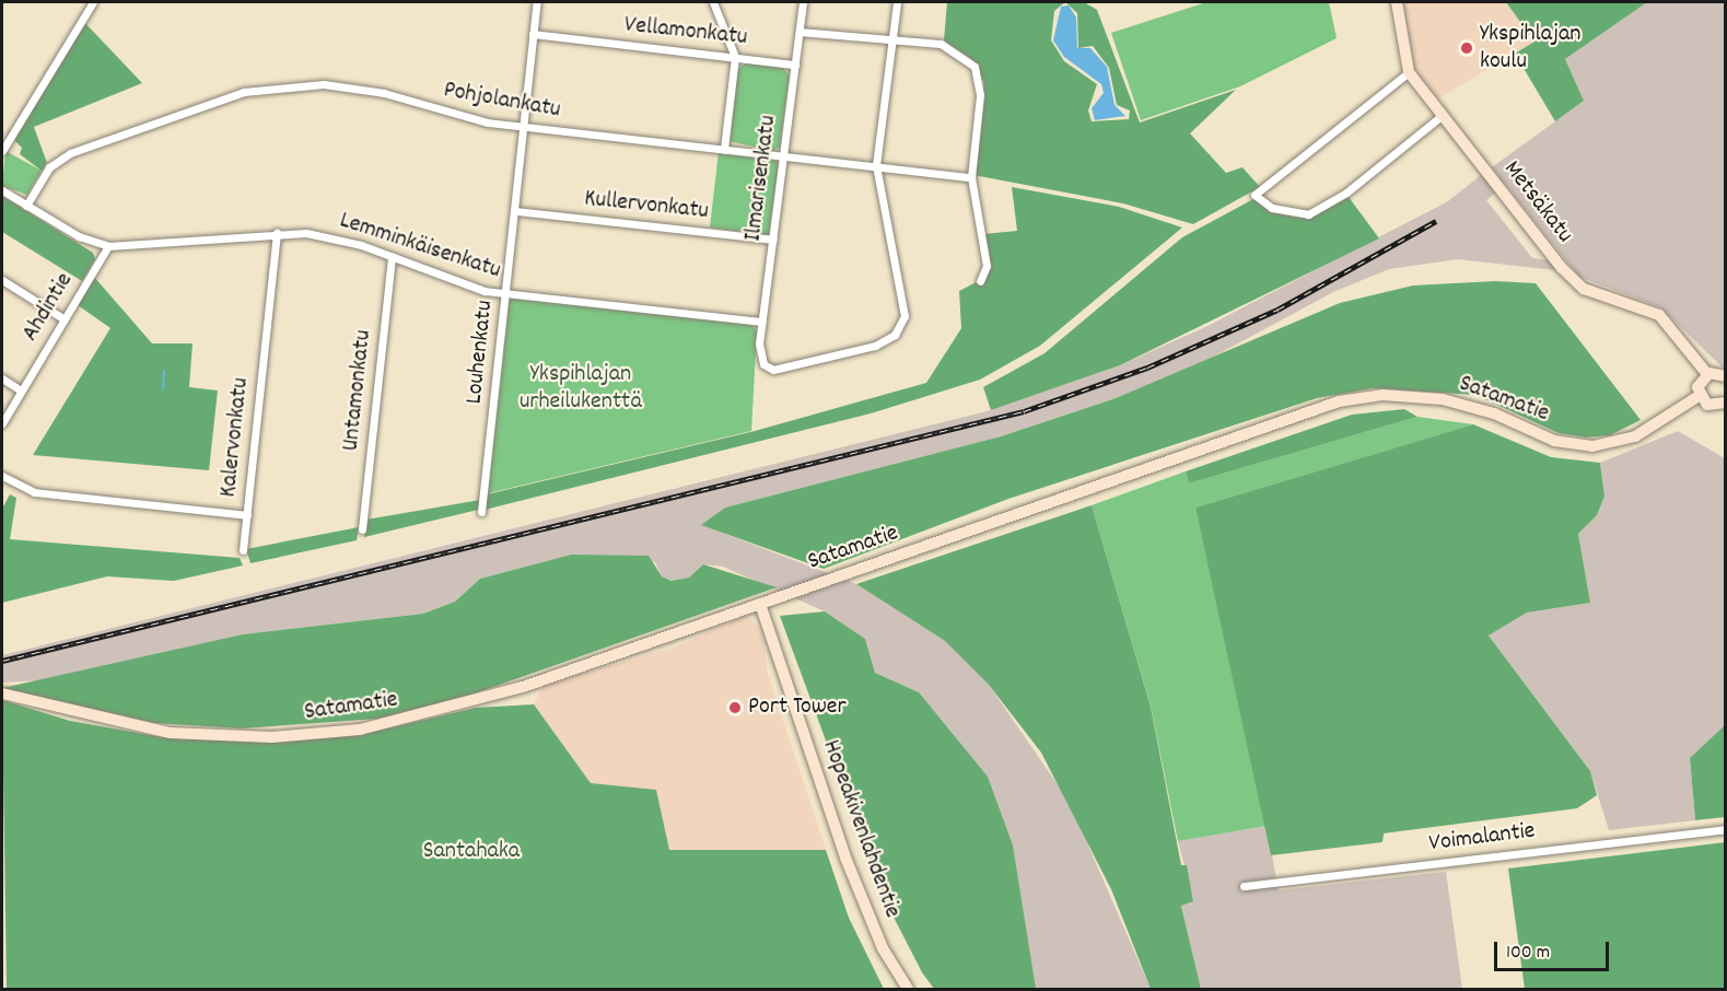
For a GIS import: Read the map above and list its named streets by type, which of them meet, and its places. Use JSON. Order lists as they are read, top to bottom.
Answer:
{
  "streets": {
    "main road": ["Metsäkatu", "Satamatie", "Hopeakivenlahdentie"],
    "street": [
      "Vellamonkatu",
      "Pohjolankatu",
      "Ilmarisenkatu",
      "Kullervonkatu",
      "Lemminkäisenkatu",
      "Ahdintie",
      "Louhenkatu",
      "Untamonkatu",
      "Kalervonkatu",
      "Voimalantie"
    ]
  },
  "crossings": [
    ["Vellamonkatu", "Ilmarisenkatu"],
    ["Vellamonkatu", "Louhenkatu"],
    ["Pohjolankatu", "Ilmarisenkatu"],
    ["Pohjolankatu", "Louhenkatu"],
    ["Ilmarisenkatu", "Kullervonkatu"],
    ["Ilmarisenkatu", "Lemminkäisenkatu"],
    ["Kullervonkatu", "Louhenkatu"],
    ["Lemminkäisenkatu", "Ahdintie"],
    ["Lemminkäisenkatu", "Louhenkatu"],
    ["Lemminkäisenkatu", "Untamonkatu"],
    ["Lemminkäisenkatu", "Kalervonkatu"],
    ["Satamatie", "Hopeakivenlahdentie"]
  ],
  "parks": ["Ykspihlajan urheilukenttä", "Santahaka"],
  "places": ["Ykspihlajan koulu", "Port Tower"],
  "scale_bar": "100 m"
}
